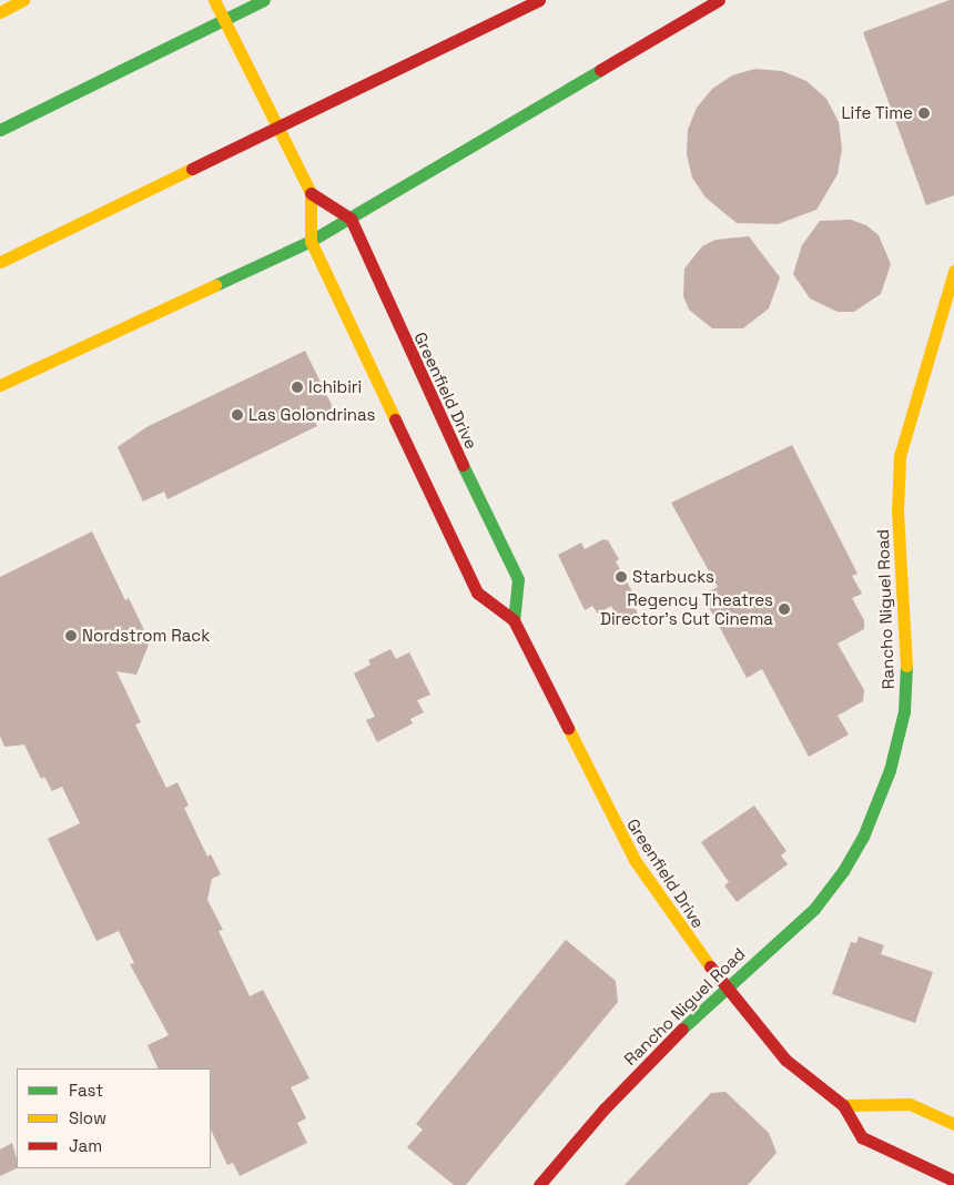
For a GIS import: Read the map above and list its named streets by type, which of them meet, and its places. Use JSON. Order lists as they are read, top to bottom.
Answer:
{
  "streets": {
    "main road": ["Greenfield Drive", "Rancho Niguel Road"]
  },
  "crossings": [
    ["Greenfield Drive", "Rancho Niguel Road"]
  ],
  "places": [
    "Life Time",
    "Ichibiri",
    "Las Golondrinas",
    "Starbucks",
    "Regency Theatres Director's Cut Cinema",
    "Nordstrom Rack"
  ],
  "legend": ["Fast", "Slow", "Jam"]
}
